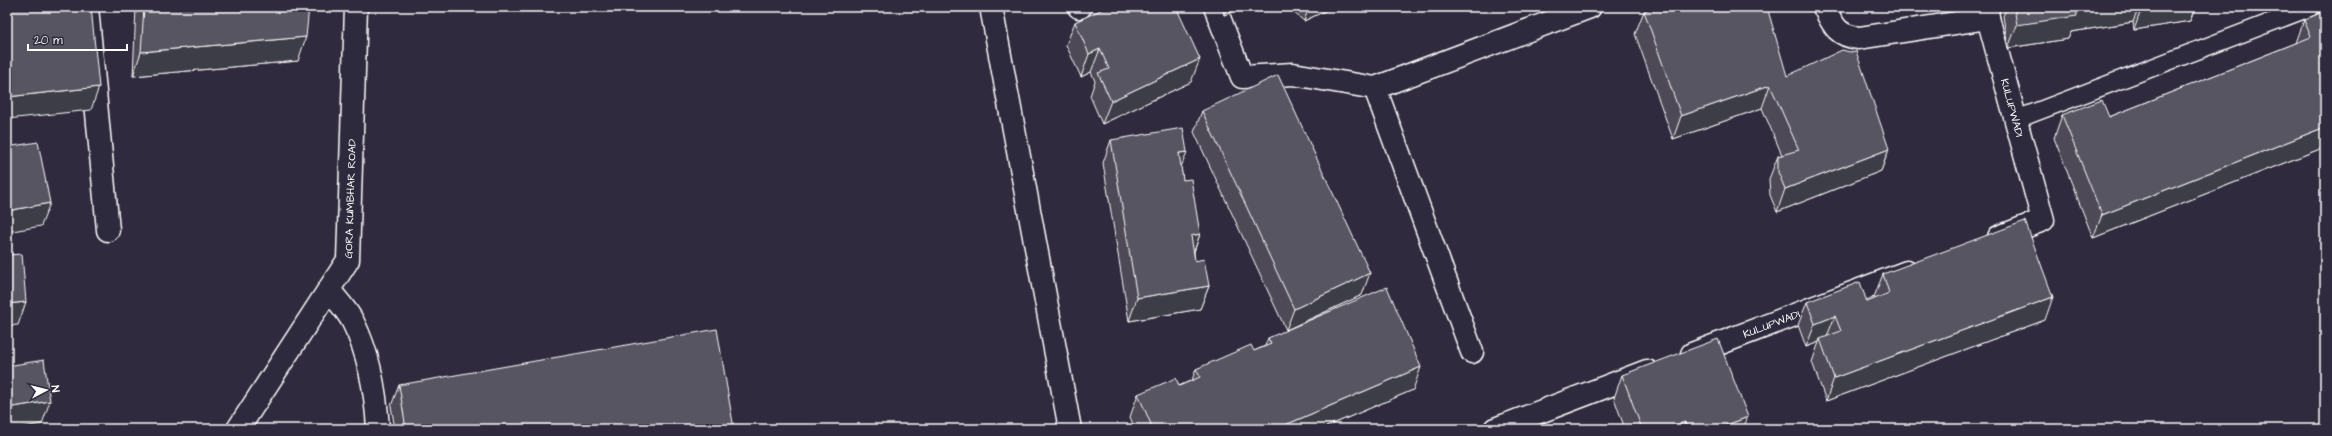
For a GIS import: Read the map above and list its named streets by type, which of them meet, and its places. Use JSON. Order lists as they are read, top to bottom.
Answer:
{
  "streets": {
    "street": ["KULUPWADI", "GORA KUMBHAR ROAD"]
  },
  "scale_bar": "20 m",
  "north": "right"
}
